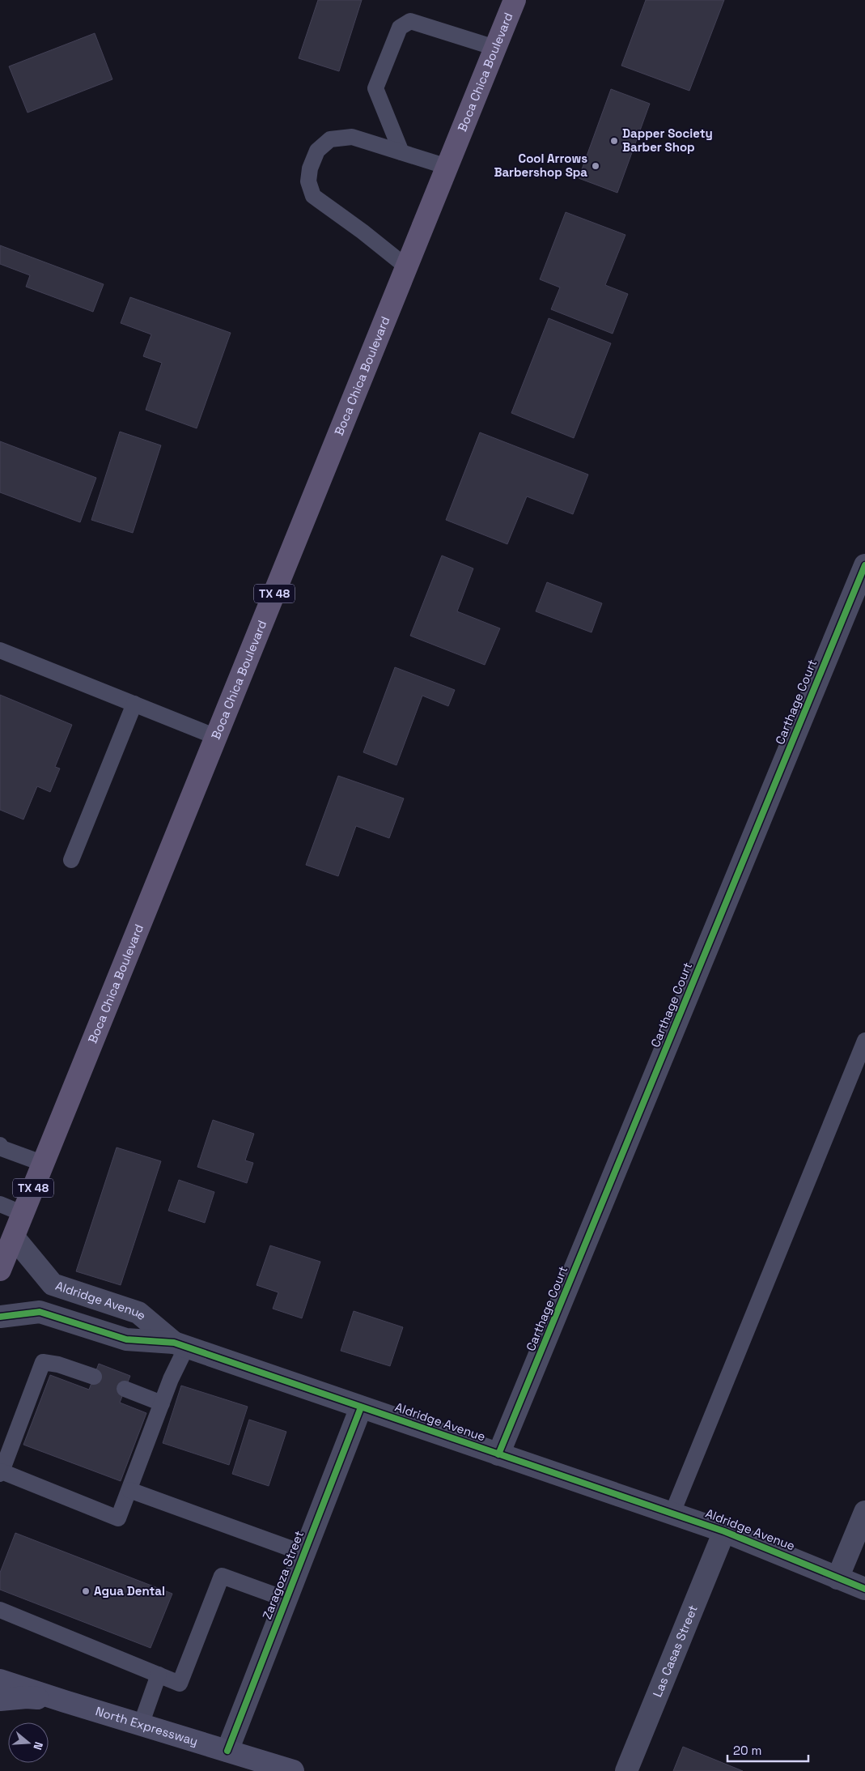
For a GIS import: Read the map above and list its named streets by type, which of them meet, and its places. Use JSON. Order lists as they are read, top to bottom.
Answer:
{
  "streets": {
    "main road": ["Boca Chica Boulevard", "TX 48", "North Expressway"],
    "street": [
      "Carthage Court",
      "Aldridge Avenue",
      "Zaragoza Street",
      "Las Casas Street"
    ]
  },
  "crossings": [
    ["Boca Chica Boulevard", "Aldridge Avenue"],
    ["Carthage Court", "Aldridge Avenue"],
    ["Aldridge Avenue", "Zaragoza Street"],
    ["Aldridge Avenue", "Las Casas Street"],
    ["Zaragoza Street", "North Expressway"]
  ],
  "places": ["Dapper Society Barber Shop", "Cool Arrows Barbershop Spa", "Agua Dental"],
  "scale_bar": "20 m",
  "north": "right"
}
